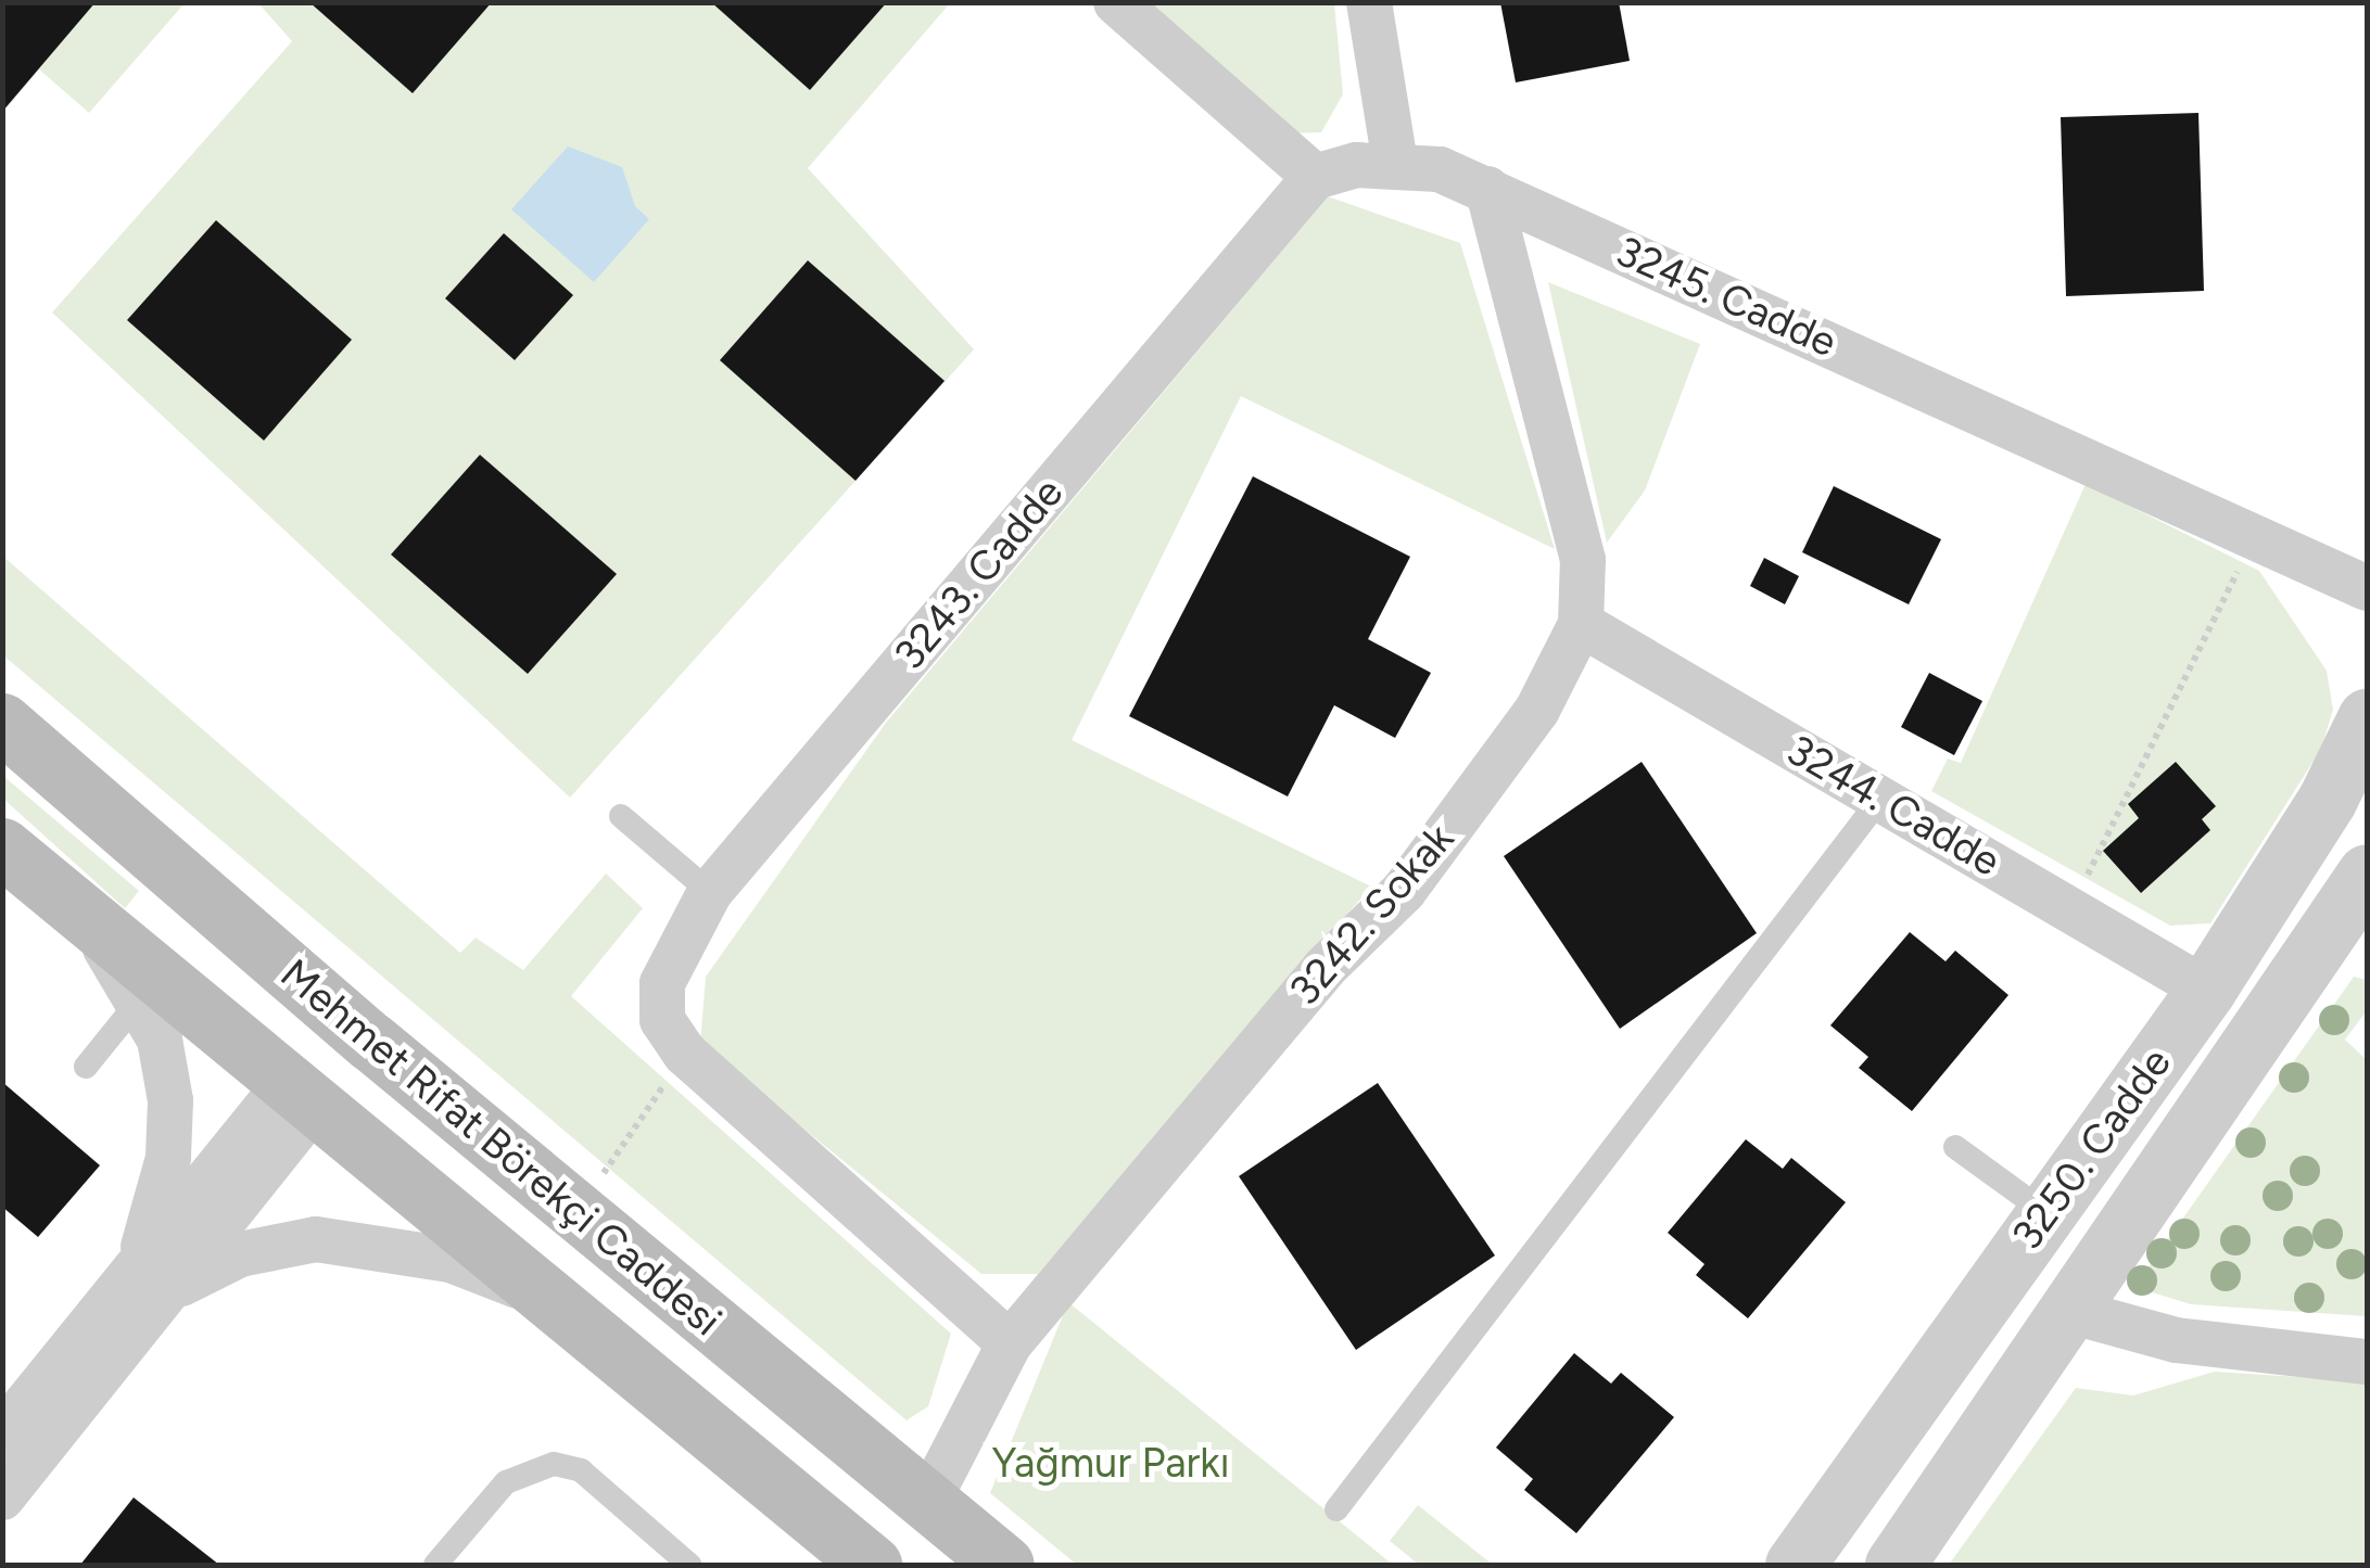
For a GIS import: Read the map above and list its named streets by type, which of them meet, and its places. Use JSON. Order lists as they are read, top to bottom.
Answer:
{
  "streets": {
    "main road": ["Mehmet Rifat Börekçi Caddesi"],
    "street": [
      "3245. Cadde",
      "3243. Cadde",
      "3244. Cadde",
      "3242. Sokak",
      "3250. Cadde"
    ]
  },
  "crossings": [
    ["3245. Cadde", "3243. Cadde"],
    ["3245. Cadde", "3242. Sokak"],
    ["3244. Cadde", "3242. Sokak"],
    ["3244. Cadde", "3250. Cadde"],
    ["3242. Sokak", "Mehmet Rifat Börekçi Caddesi"]
  ],
  "parks": ["Yağmur Parkı"]
}
